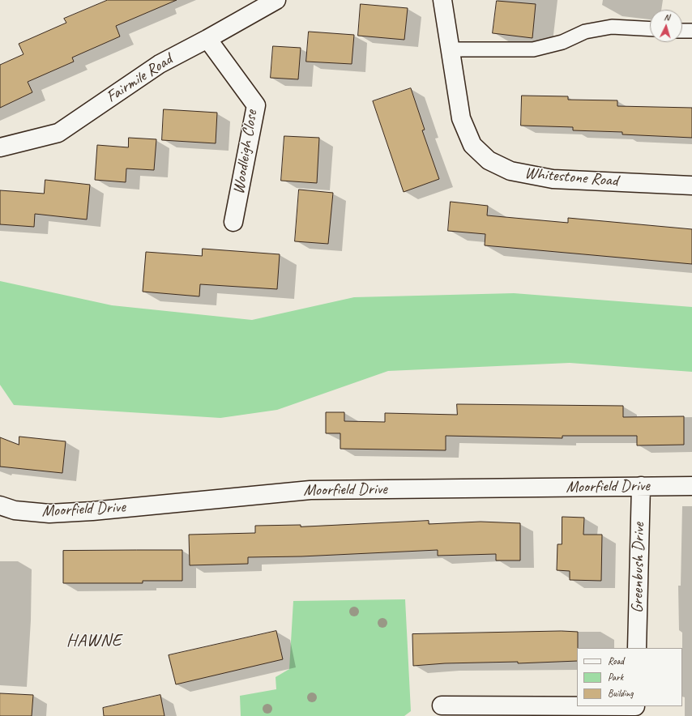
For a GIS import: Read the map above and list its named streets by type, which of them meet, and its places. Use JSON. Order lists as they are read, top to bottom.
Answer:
{
  "streets": {
    "street": [
      "Fairmile Road",
      "Woodleigh Close",
      "Whitestone Road",
      "Moorfield Drive",
      "Greenbush Drive"
    ]
  },
  "crossings": [
    ["Fairmile Road", "Woodleigh Close"],
    ["Moorfield Drive", "Greenbush Drive"]
  ],
  "districts": ["HAWNE"],
  "legend": ["Road", "Park", "Building"],
  "north": "top"
}
